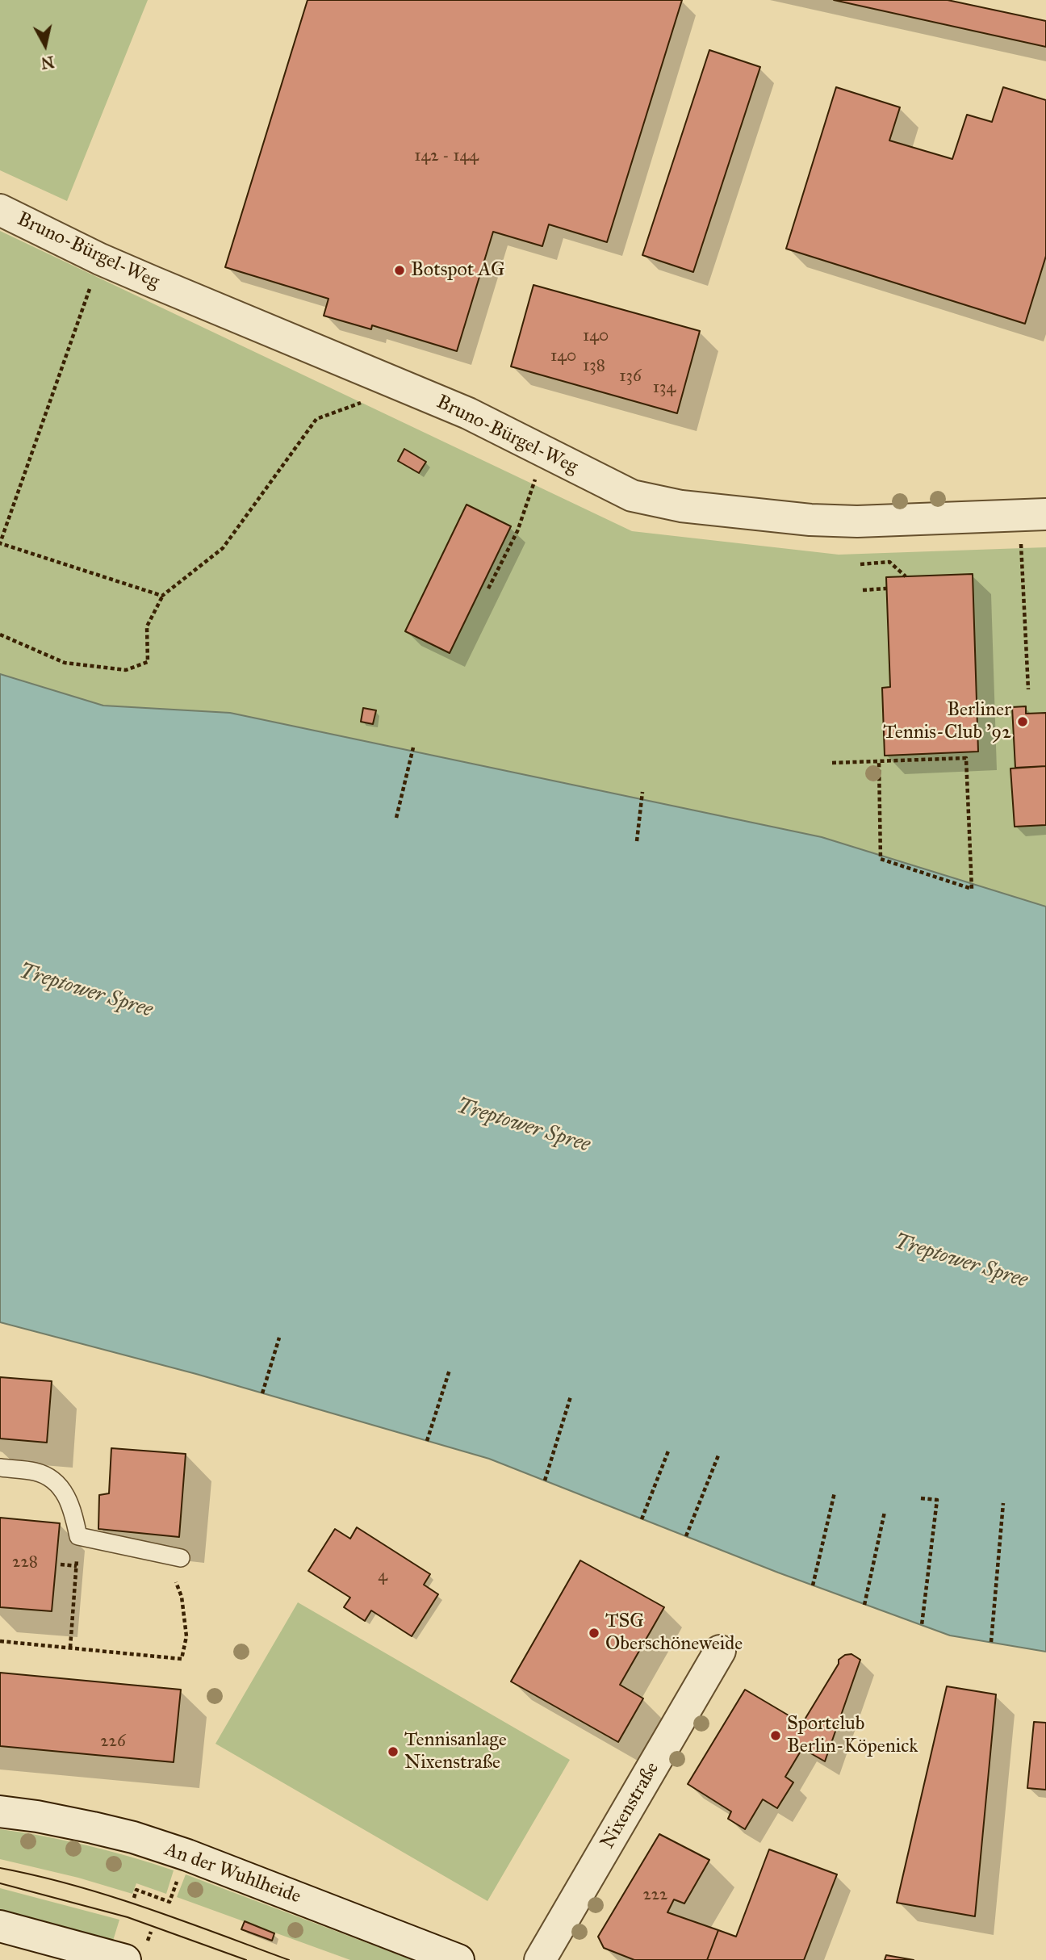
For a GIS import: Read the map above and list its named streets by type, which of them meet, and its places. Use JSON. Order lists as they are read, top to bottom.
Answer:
{
  "streets": {
    "street": ["Bruno-Bürgel-Weg", "Nixenstraße", "An der Wuhlheide"]
  },
  "water": ["Treptower Spree"],
  "places": [
    "Botspot AG",
    "Berliner Tennis-Club '92",
    "TSG Oberschöneweide",
    "Sportclub Berlin-Köpenick",
    "Tennisanlage Nixenstraße"
  ],
  "house_numbers": [
    "142 - 144",
    "140",
    "140",
    "138",
    "136",
    "134",
    "228",
    "4",
    "226",
    "222"
  ],
  "north": "bottom"
}
